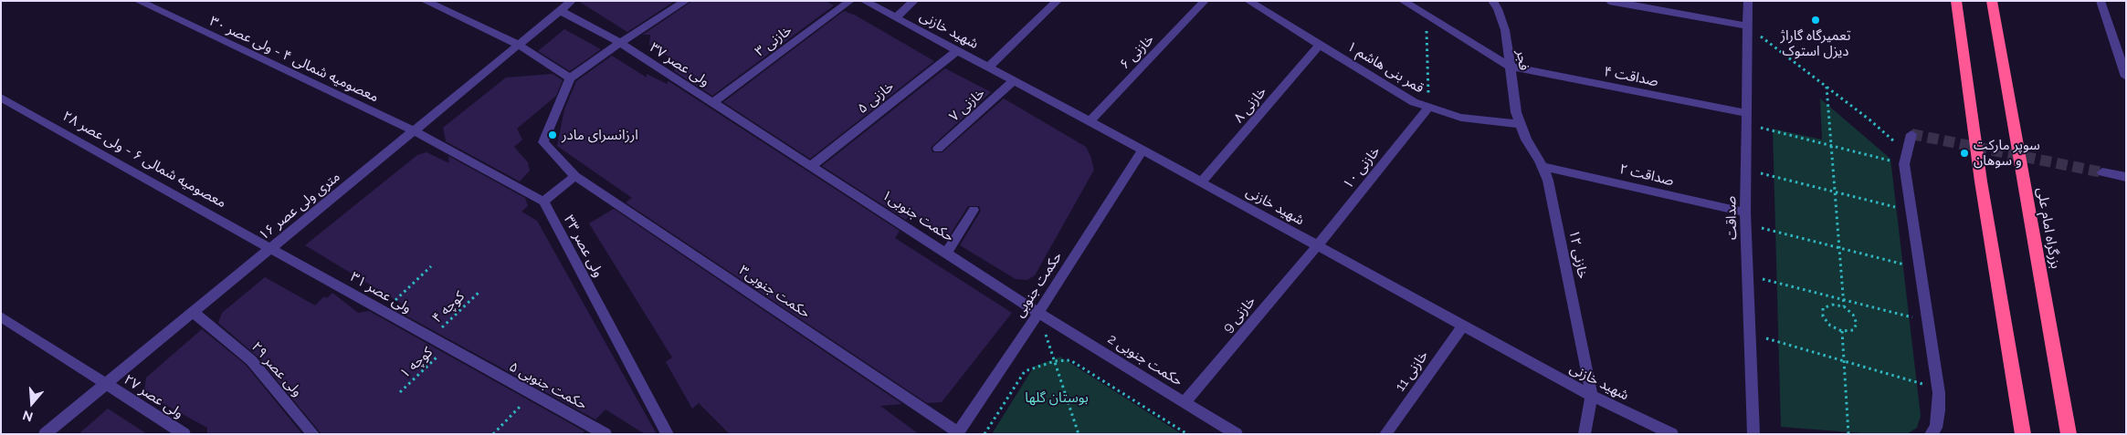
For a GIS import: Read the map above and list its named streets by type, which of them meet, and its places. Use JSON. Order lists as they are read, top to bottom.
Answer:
{
  "streets": {
    "highway": ["بزرگراه امام علی"],
    "street": [
      "شهید خازنی",
      "خازنی ۳",
      "خازنی ۶",
      "معصومیه شمالی ۴ - ولی عصر ۳۰",
      "فجر",
      "ولی عصر ۳۷",
      "قمر بنی هاشم ۱",
      "صداقت ۴",
      "خازنی ۵",
      "خازنی ۷",
      "خازنی ۸",
      "معصومیه شمالی ۶ - ولی عصر ۲۸",
      "خازنی ۱۰",
      "صداقت ۲",
      "۱۶ متری ولی عصر",
      "حکمت جنوبی۱",
      "صداقت",
      "ولی عصر ۳۳",
      "خازنی ۱۲",
      "حکمت جنوبی",
      "حکمت جنوبی۳",
      "ولی عصر ۳۱",
      "خازنی 9",
      "حکمت جنوبی 2",
      "ولی عصر ۲۹",
      "خازنی 11",
      "حکمت جنوبی ۵",
      "ولی عصر ۲۷"
    ],
    "path": ["کوچه ۴", "کوچه ۱"]
  },
  "crossings": [
    ["شهید خازنی", "خازنی ۶"],
    ["شهید خازنی", "خازنی ۵"],
    ["شهید خازنی", "خازنی ۷"],
    ["شهید خازنی", "خازنی ۸"],
    ["شهید خازنی", "خازنی ۱۰"],
    ["شهید خازنی", "خازنی ۱۲"],
    ["شهید خازنی", "حکمت جنوبی"],
    ["شهید خازنی", "خازنی 9"],
    ["شهید خازنی", "خازنی 11"],
    ["خازنی ۳", "ولی عصر ۳۷"],
    ["معصومیه شمالی ۴ - ولی عصر ۳۰", "۱۶ متری ولی عصر"],
    ["فجر", "قمر بنی هاشم ۱"],
    ["فجر", "صداقت ۴"],
    ["فجر", "خازنی ۱۲"],
    ["ولی عصر ۳۷", "۱۶ متری ولی عصر"],
    ["ولی عصر ۳۷", "حکمت جنوبی۱"],
    ["قمر بنی هاشم ۱", "خازنی ۸"],
    ["قمر بنی هاشم ۱", "خازنی ۱۰"],
    ["قمر بنی هاشم ۱", "خازنی ۱۲"],
    ["صداقت ۴", "صداقت"],
    ["خازنی ۵", "حکمت جنوبی۱"],
    ["معصومیه شمالی ۶ - ولی عصر ۲۸", "۱۶ متری ولی عصر"],
    ["معصومیه شمالی ۶ - ولی عصر ۲۸", "ولی عصر ۳۱"],
    ["خازنی ۱۰", "خازنی 9"],
    ["صداقت ۲", "صداقت"],
    ["صداقت ۲", "خازنی ۱۲"],
    ["۱۶ متری ولی عصر", "ولی عصر ۳۱"],
    ["۱۶ متری ولی عصر", "ولی عصر ۲۹"],
    ["۱۶ متری ولی عصر", "ولی عصر ۲۷"],
    ["حکمت جنوبی۱", "حکمت جنوبی"],
    ["حکمت جنوبی۱", "حکمت جنوبی 2"],
    ["حکمت جنوبی", "حکمت جنوبی۳"],
    ["حکمت جنوبی", "حکمت جنوبی 2"],
    ["ولی عصر ۳۱", "کوچه ۴"],
    ["ولی عصر ۳۱", "کوچه ۱"],
    ["ولی عصر ۳۱", "حکمت جنوبی ۵"],
    ["خازنی 9", "حکمت جنوبی 2"]
  ],
  "parks": ["بوستان گلها"],
  "places": ["تعمیرگاه گاراژ دیزل استوک", "ارزانسرای مادر", "سوپر مارکت و سوهان"],
  "north": "bottom"
}
